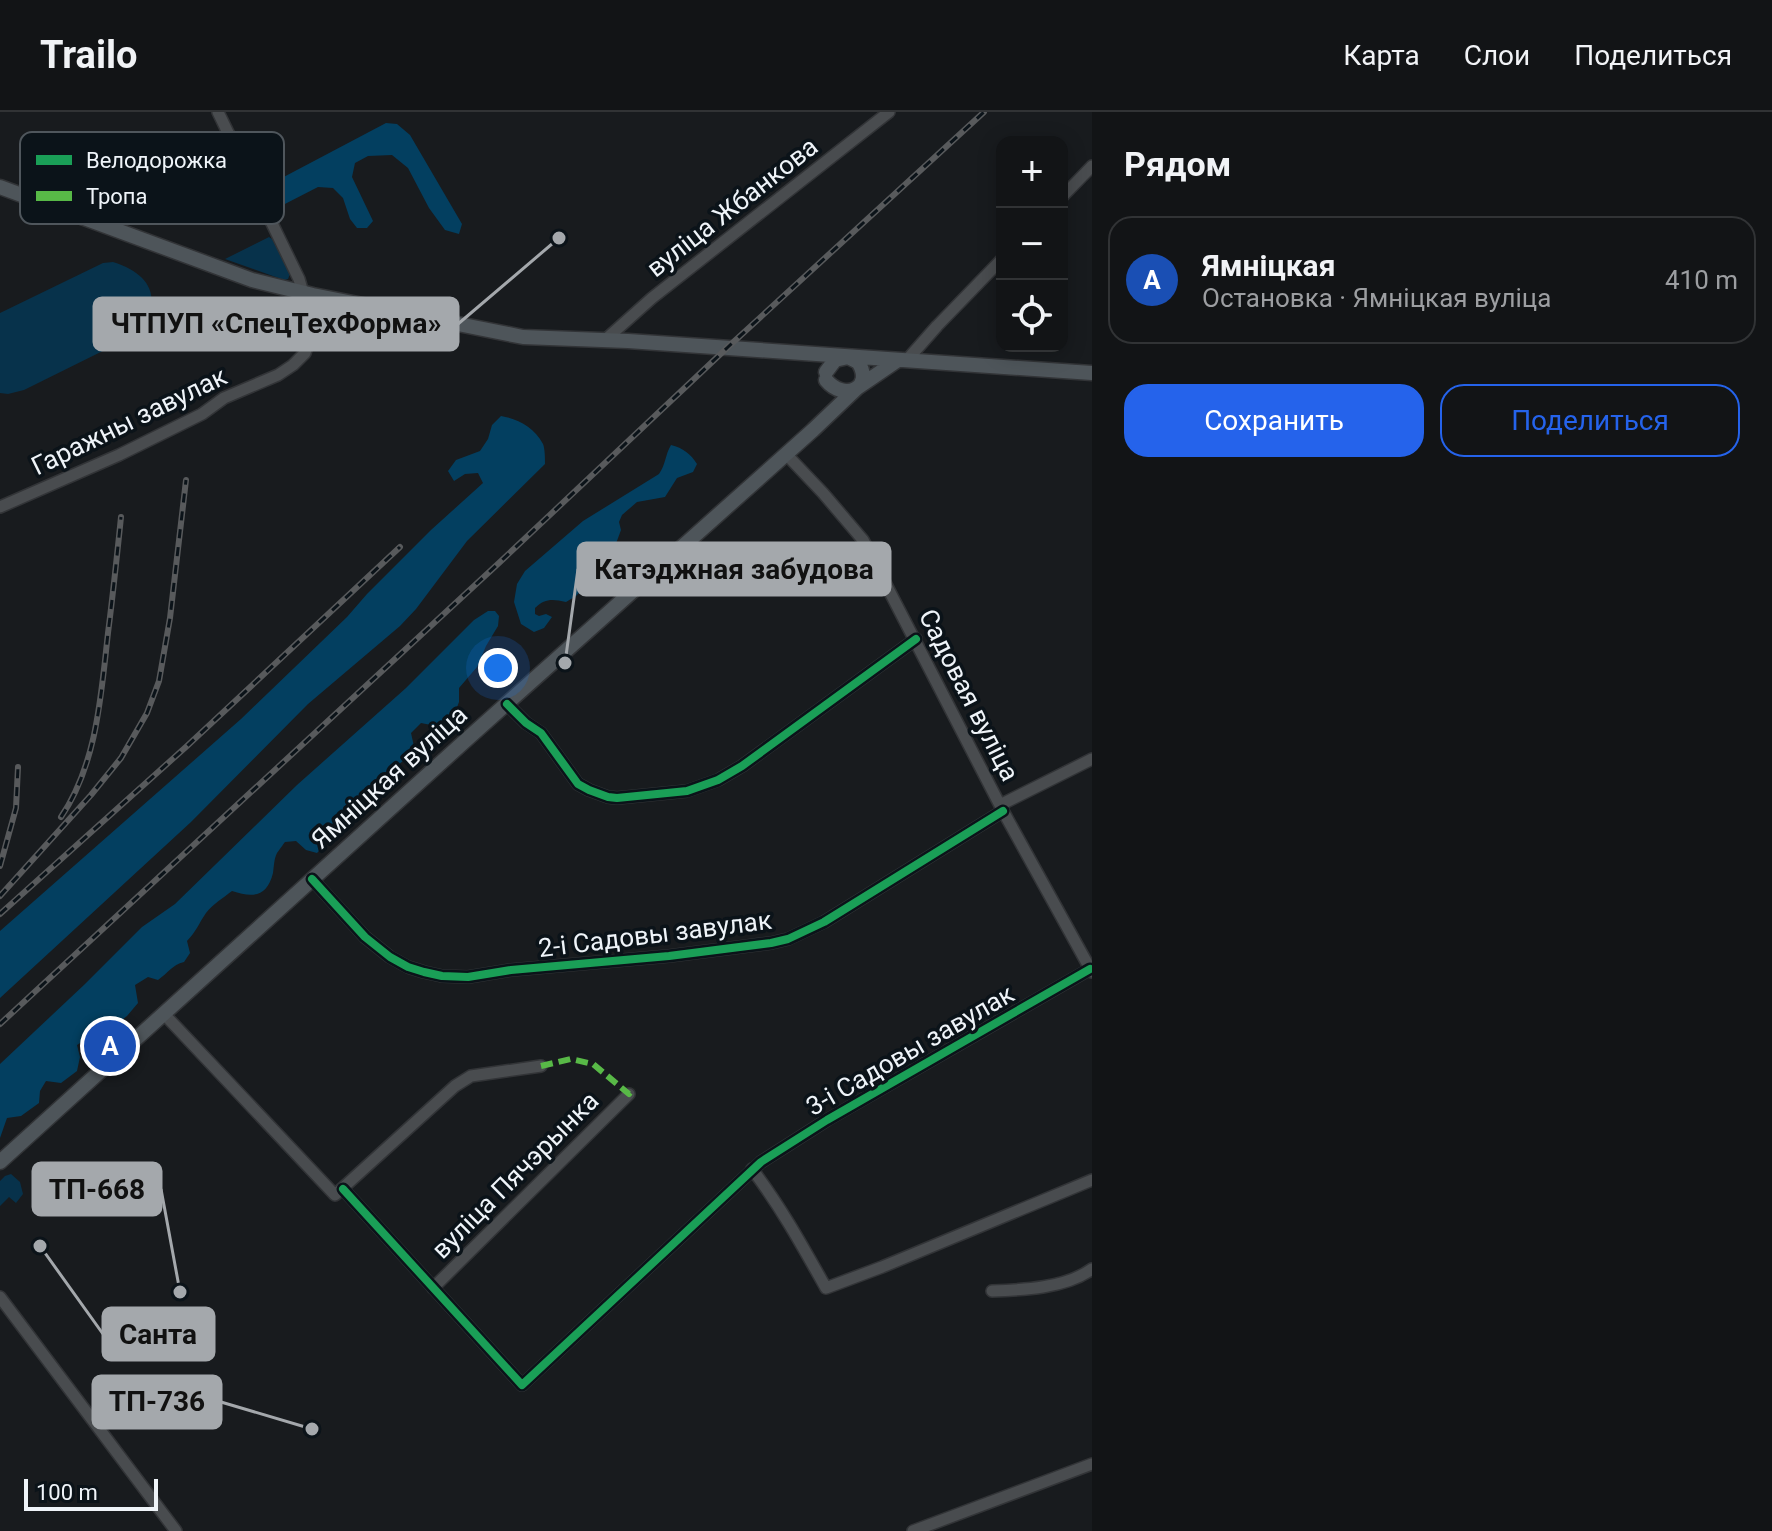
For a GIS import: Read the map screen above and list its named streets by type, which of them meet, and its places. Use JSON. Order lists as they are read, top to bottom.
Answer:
{
  "streets": {
    "main road": ["Ямніцкая вуліца"],
    "street": [
      "вуліца Жбанкова",
      "Гаражны завулак",
      "Садовая вуліца",
      "2-і Садовы завулак",
      "3-і Садовы завулак",
      "вуліца Пячэрынка"
    ]
  },
  "crossings": [
    ["Садовая вуліца", "Ямніцкая вуліца"],
    ["Садовая вуліца", "2-і Садовы завулак"],
    ["Садовая вуліца", "3-і Садовы завулак"],
    ["Ямніцкая вуліца", "2-і Садовы завулак"],
    ["3-і Садовы завулак", "вуліца Пячэрынка"]
  ],
  "places": [
    "ЧТПУП «СпецТехФорма»",
    "Катэджная забудова",
    "Санта",
    "ТП-668",
    "ТП-736"
  ],
  "legend": ["Велодорожка", "Тропа"],
  "scale_bar": "100 m",
  "page": {
    "header": "Trailo",
    "nav": ["Карта", "Слои", "Поделиться"],
    "heading": "Рядом",
    "map_buttons": ["+", "−"],
    "list": [
      {
        "mark": "A",
        "name": "Ямніцкая",
        "note": "Остановка · Ямніцкая вуліца",
        "value": "410 m"
      }
    ],
    "buttons": ["Сохранить", "Поделиться"],
    "pins": "A",
    "scale": "100 m"
  }
}
